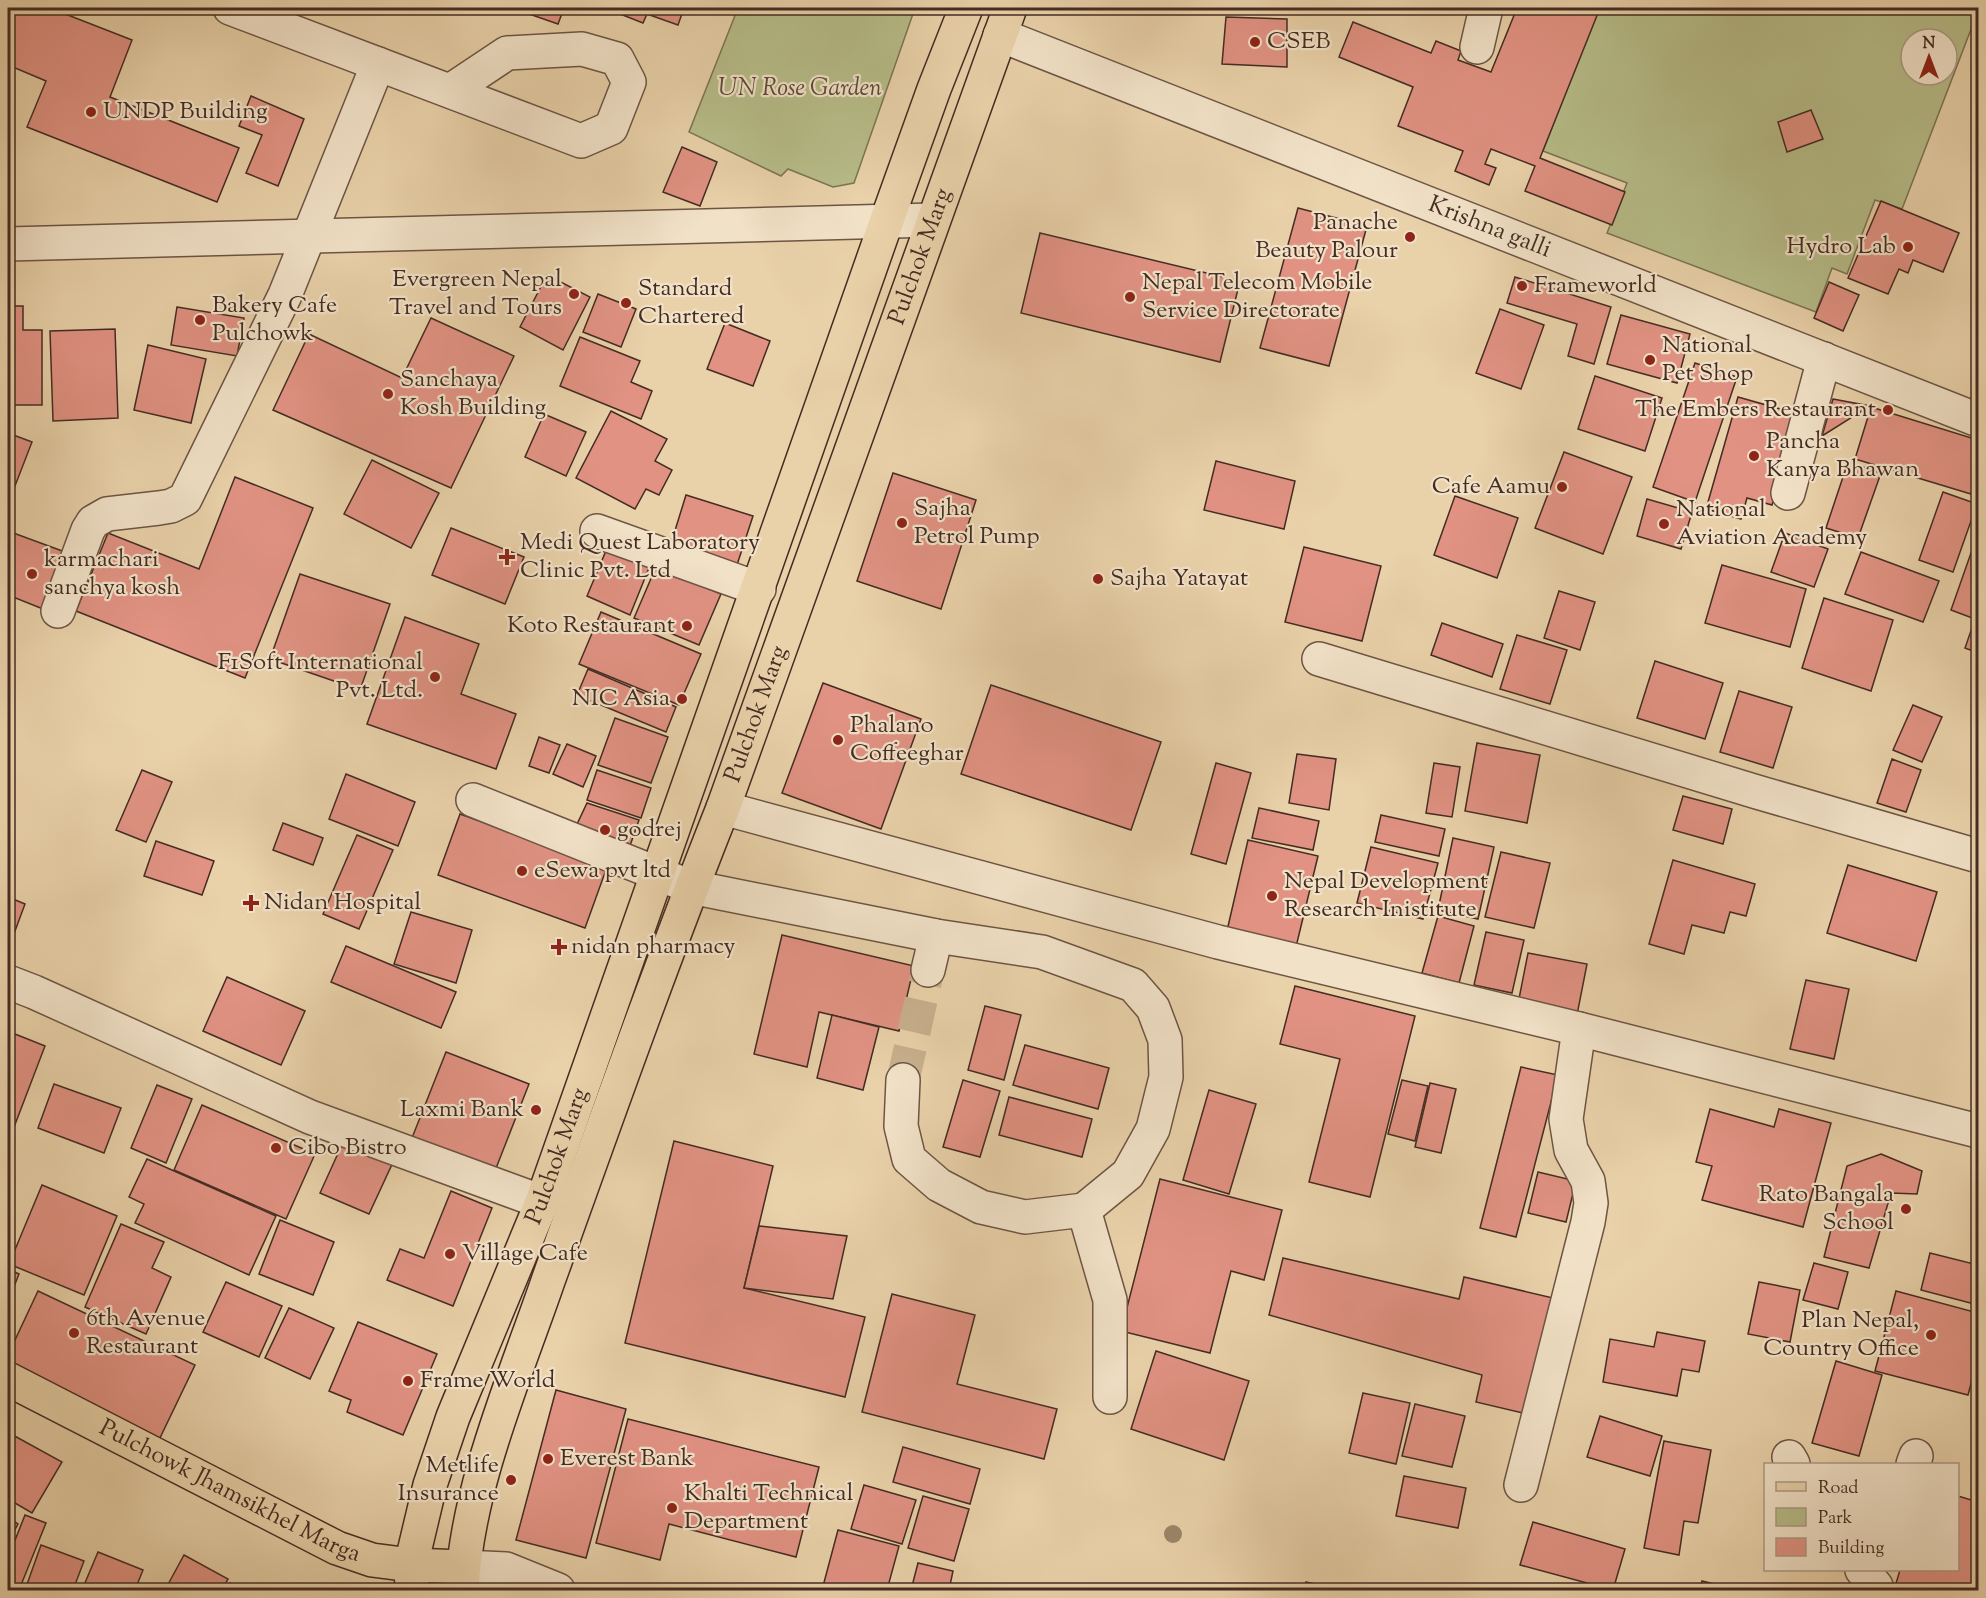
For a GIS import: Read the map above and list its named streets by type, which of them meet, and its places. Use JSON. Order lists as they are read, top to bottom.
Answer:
{
  "streets": {
    "main road": ["Pulchok Marg", "Pulchowk Jhamsikhel Marga"],
    "street": ["Krishna galli"]
  },
  "crossings": [
    ["Krishna galli", "Pulchok Marg"],
    ["Pulchok Marg", "Pulchowk Jhamsikhel Marga"]
  ],
  "parks": ["UN Rose Garden"],
  "places": {
    "other": [
      "CSEB",
      "UNDP Building",
      "Panache Beauty Palour",
      "Hydro Lab",
      "Frameworld",
      "Evergreen Nepal Travel and Tours",
      "Nepal Telecom Mobile Service Directorate",
      "Standard Chartered",
      "Bakery Cafe Pulchowk",
      "National Pet Shop",
      "Sanchaya Kosh Building",
      "The Embers Restaurant",
      "Pancha Kanya Bhawan",
      "Cafe Aamu",
      "Sajha Petrol Pump",
      "National Aviation Academy",
      "karmachari sanchya kosh",
      "Sajha Yatayat",
      "Koto Restaurant",
      "F1Soft International Pvt. Ltd.",
      "NIC Asia",
      "Phalano Coffeeghar",
      "godrej",
      "eSewa pvt ltd",
      "Nepal Development Research Inistitute",
      "Laxmi Bank",
      "Cibo Bistro",
      "Rato Bangala School",
      "Village Cafe",
      "6th Avenue Restaurant",
      "Plan Nepal, Country Office",
      "Frame World",
      "Everest Bank",
      "Metlife Insurance",
      "Khalti Technical Department"
    ],
    "health": ["Medi Quest Laboratory Clinic Pvt. Ltd", "Nidan Hospital", "nidan pharmacy"]
  },
  "legend": ["Road", "Park", "Building"],
  "north": "top"
}
